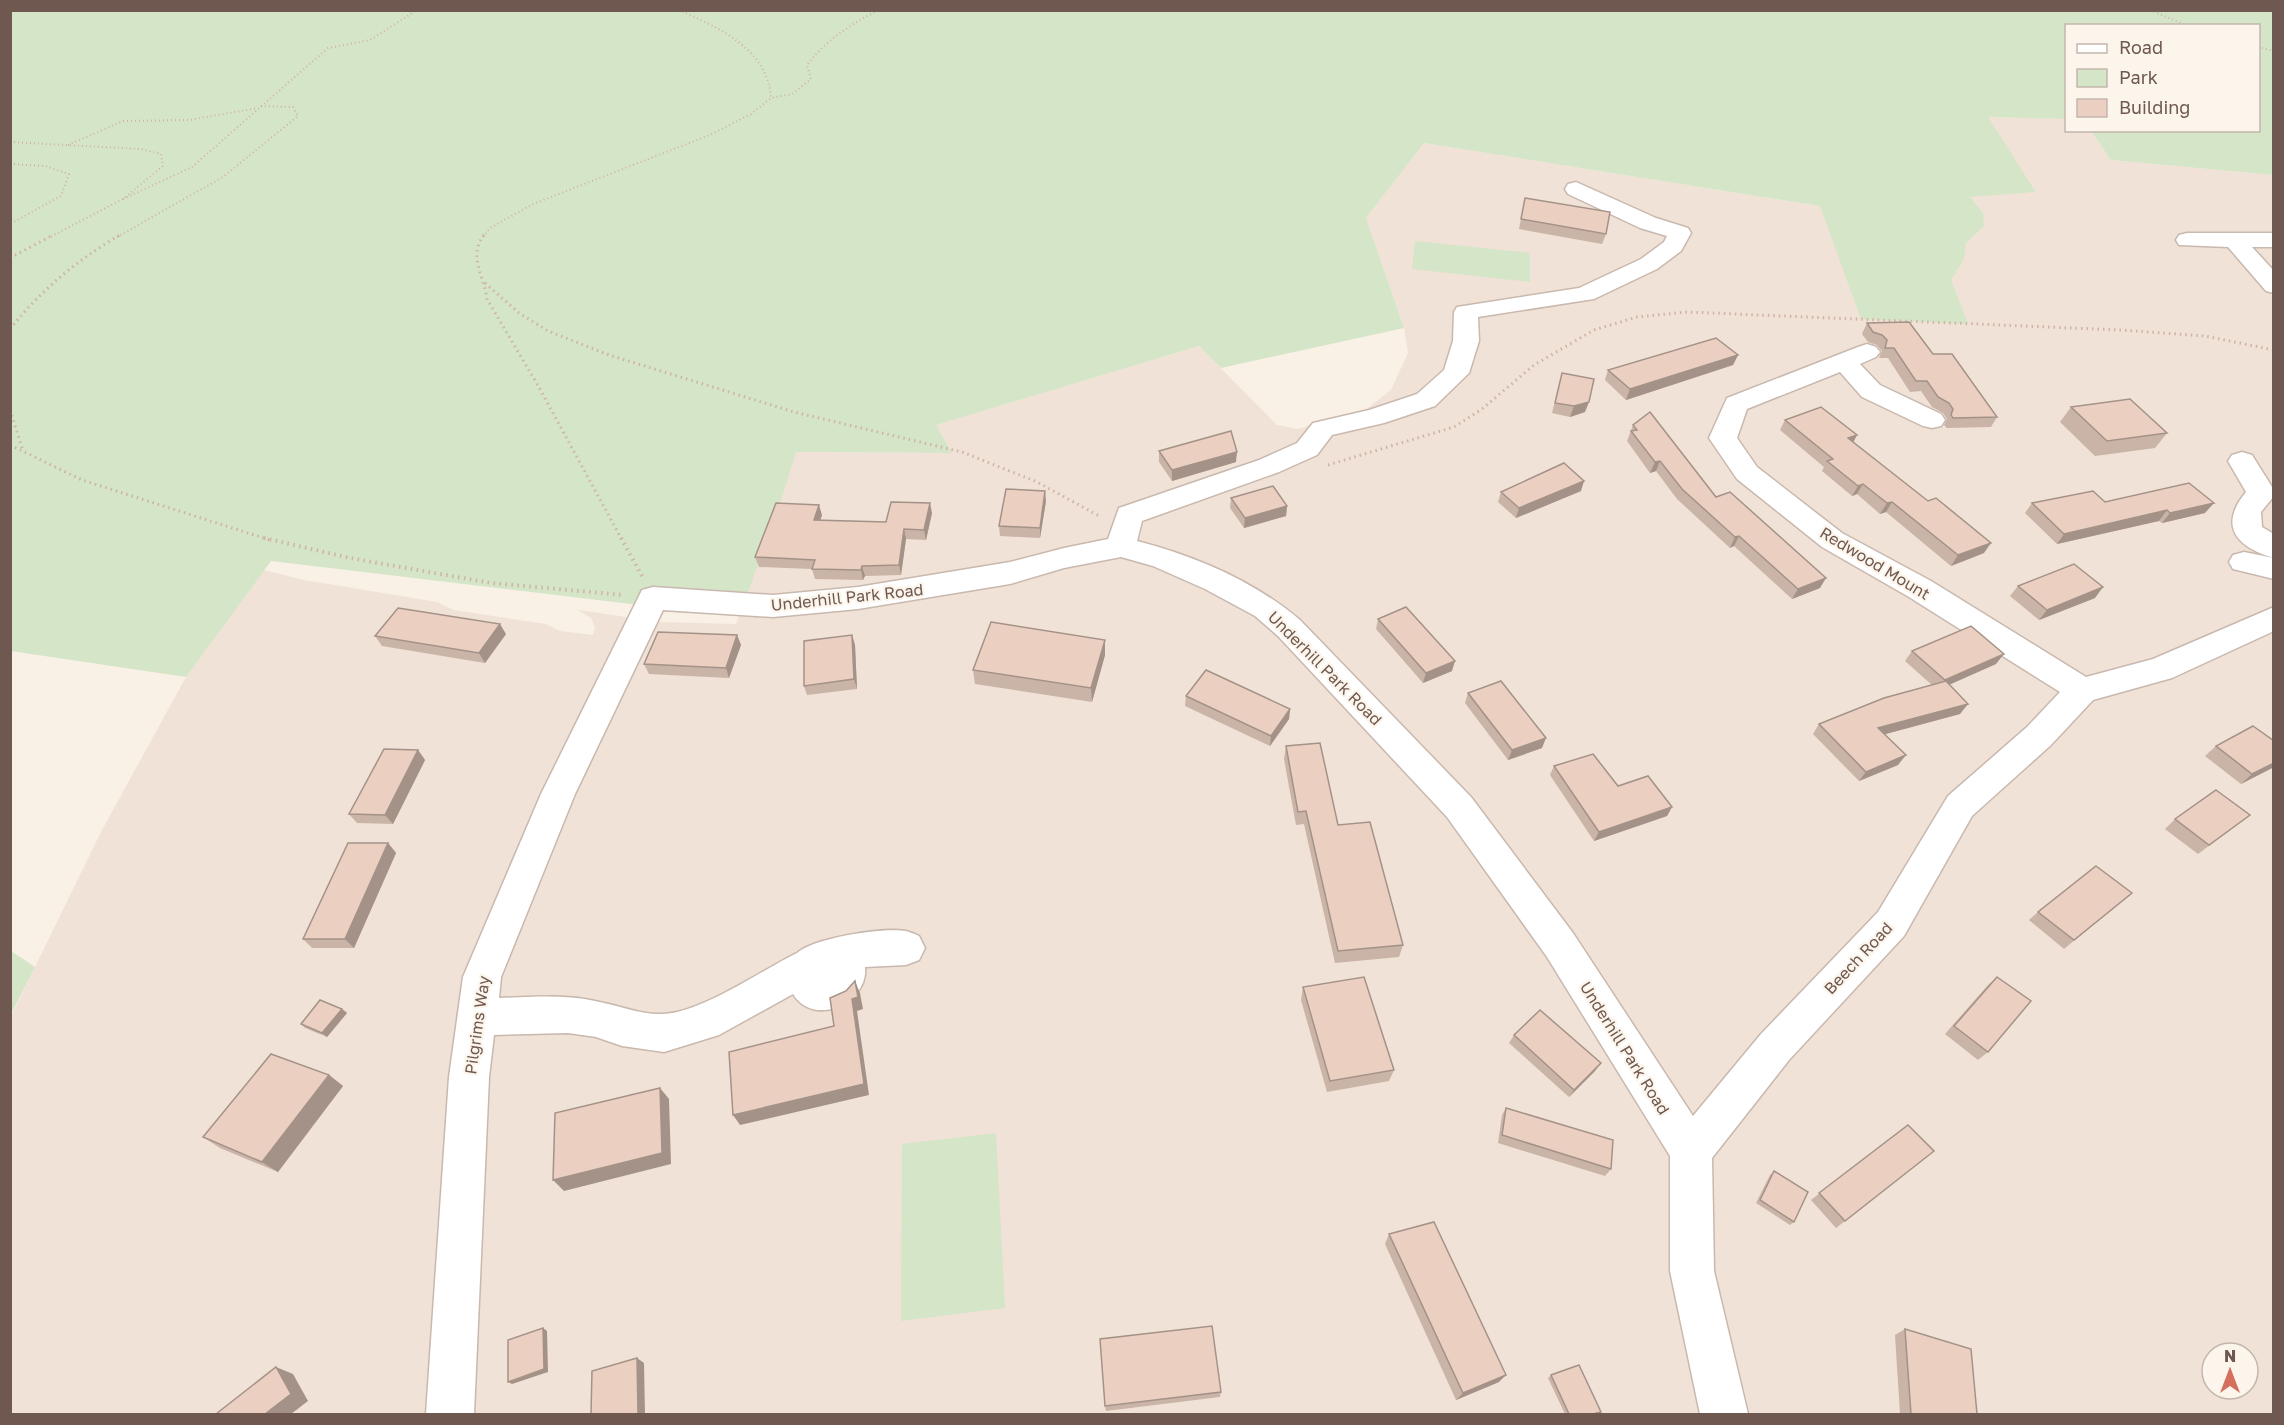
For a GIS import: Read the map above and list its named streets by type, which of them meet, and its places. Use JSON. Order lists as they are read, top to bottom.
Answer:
{
  "streets": {
    "street": [
      "Redwood Mount",
      "Underhill Park Road",
      "Beech Road",
      "Pilgrims Way"
    ]
  },
  "crossings": [
    ["Redwood Mount", "Beech Road"],
    ["Underhill Park Road", "Beech Road"],
    ["Underhill Park Road", "Pilgrims Way"]
  ],
  "legend": ["Road", "Park", "Building"],
  "north": "top"
}
